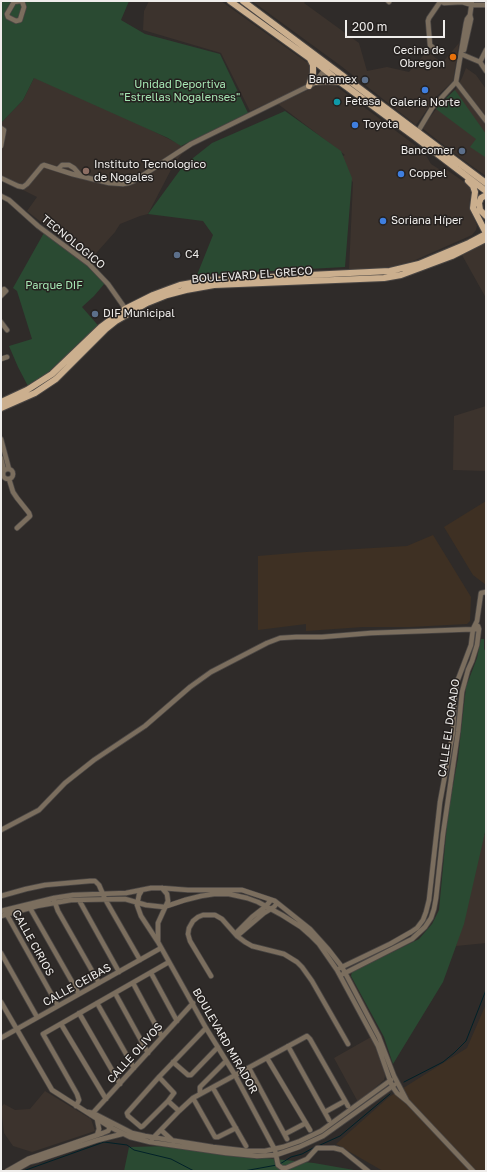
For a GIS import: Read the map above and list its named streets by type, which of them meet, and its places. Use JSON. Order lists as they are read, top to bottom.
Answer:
{
  "streets": {
    "main road": ["BOULEVARD EL GRECO"],
    "street": [
      "TECNOLOGICO",
      "CALLE EL DORADO",
      "CALLE CIRIOS",
      "CALLE CEIBAS",
      "BOULEVARD MIRADOR",
      "CALLE OLIVOS"
    ]
  },
  "crossings": [
    ["TECNOLOGICO", "BOULEVARD EL GRECO"],
    ["CALLE CIRIOS", "CALLE CEIBAS"],
    ["CALLE CEIBAS", "BOULEVARD MIRADOR"],
    ["BOULEVARD MIRADOR", "CALLE OLIVOS"]
  ],
  "parks": ["Unidad Deportiva \"Estrellas Nogalenses\"", "Parque DIF"],
  "places": [
    "Cecina de Obregon",
    "Banamex",
    "Galeria Norte",
    "Fetasa",
    "Toyota",
    "Bancomer",
    "Instituto Tecnologico de Nogales",
    "Coppel",
    "Soriana Híper",
    "C4",
    "DIF Municipal"
  ],
  "scale_bar": "200 m"
}
